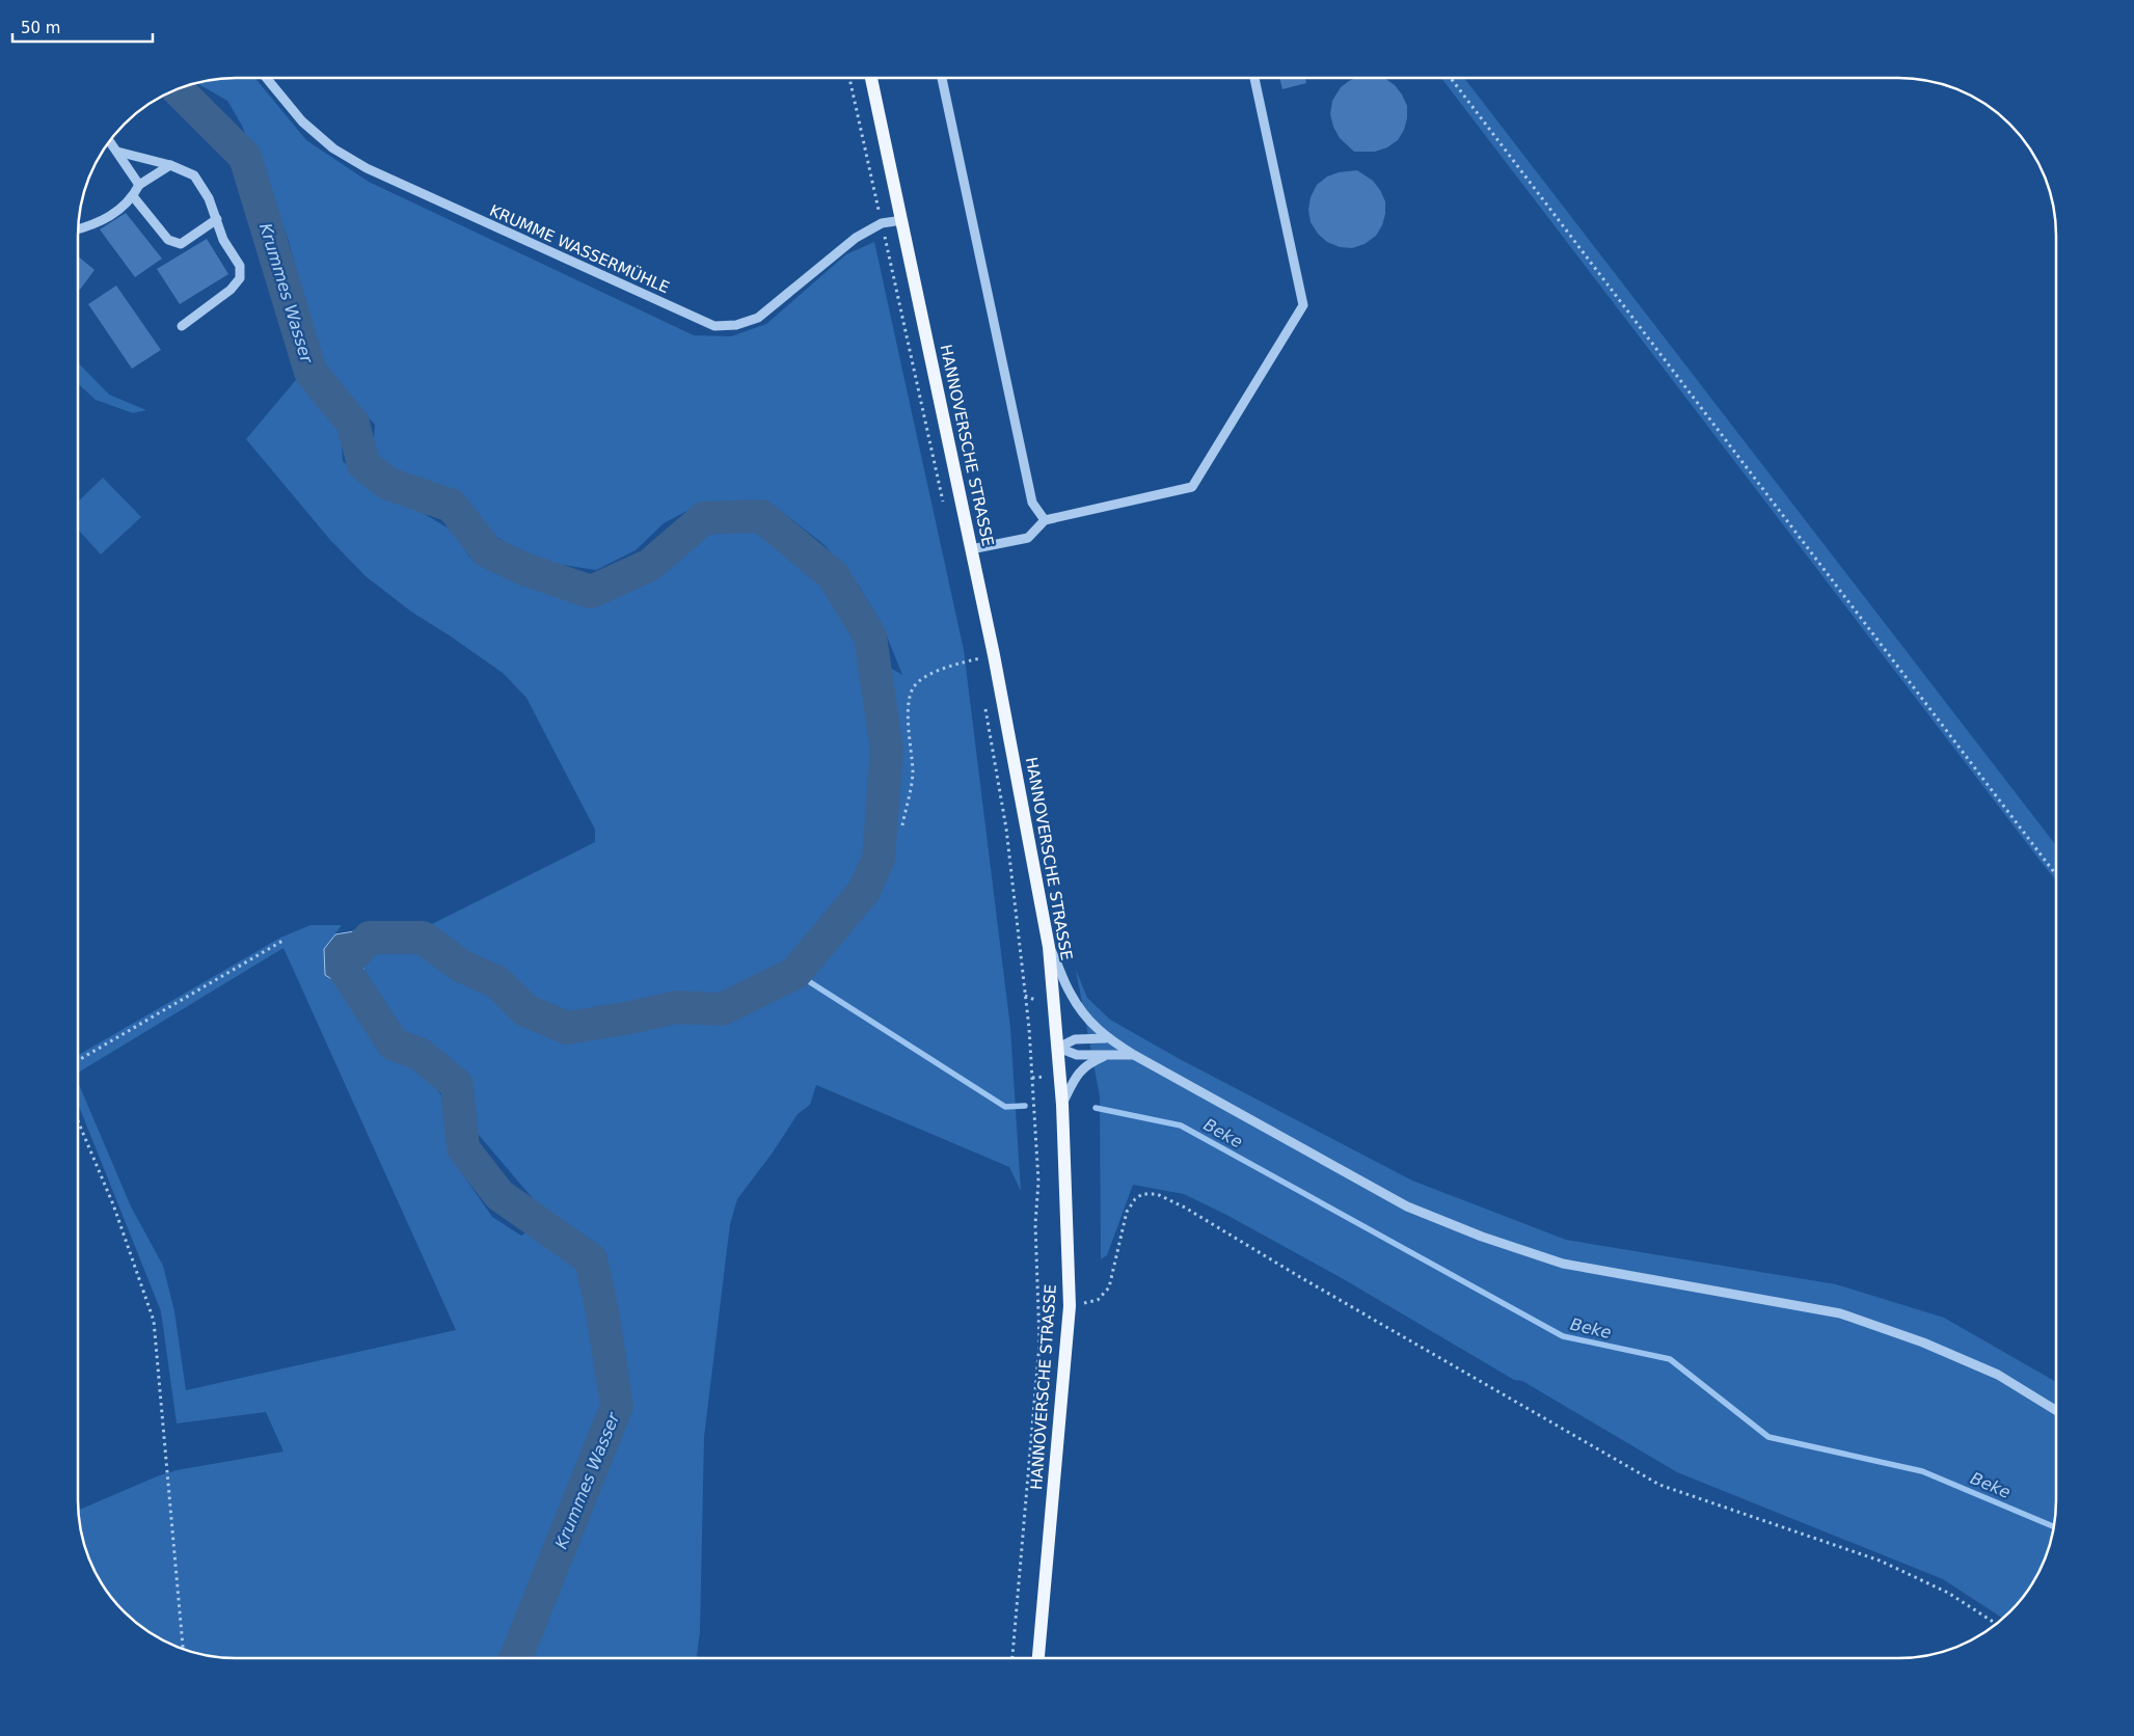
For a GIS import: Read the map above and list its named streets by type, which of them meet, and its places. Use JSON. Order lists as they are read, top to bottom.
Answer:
{
  "streets": {
    "main road": ["HANNOVERSCHE STRASSE"],
    "street": ["KRUMME WASSERMÜHLE"]
  },
  "crossings": [
    ["KRUMME WASSERMÜHLE", "HANNOVERSCHE STRASSE"]
  ],
  "water": ["Krummes Wasser", "Beke"],
  "scale_bar": "50 m"
}
